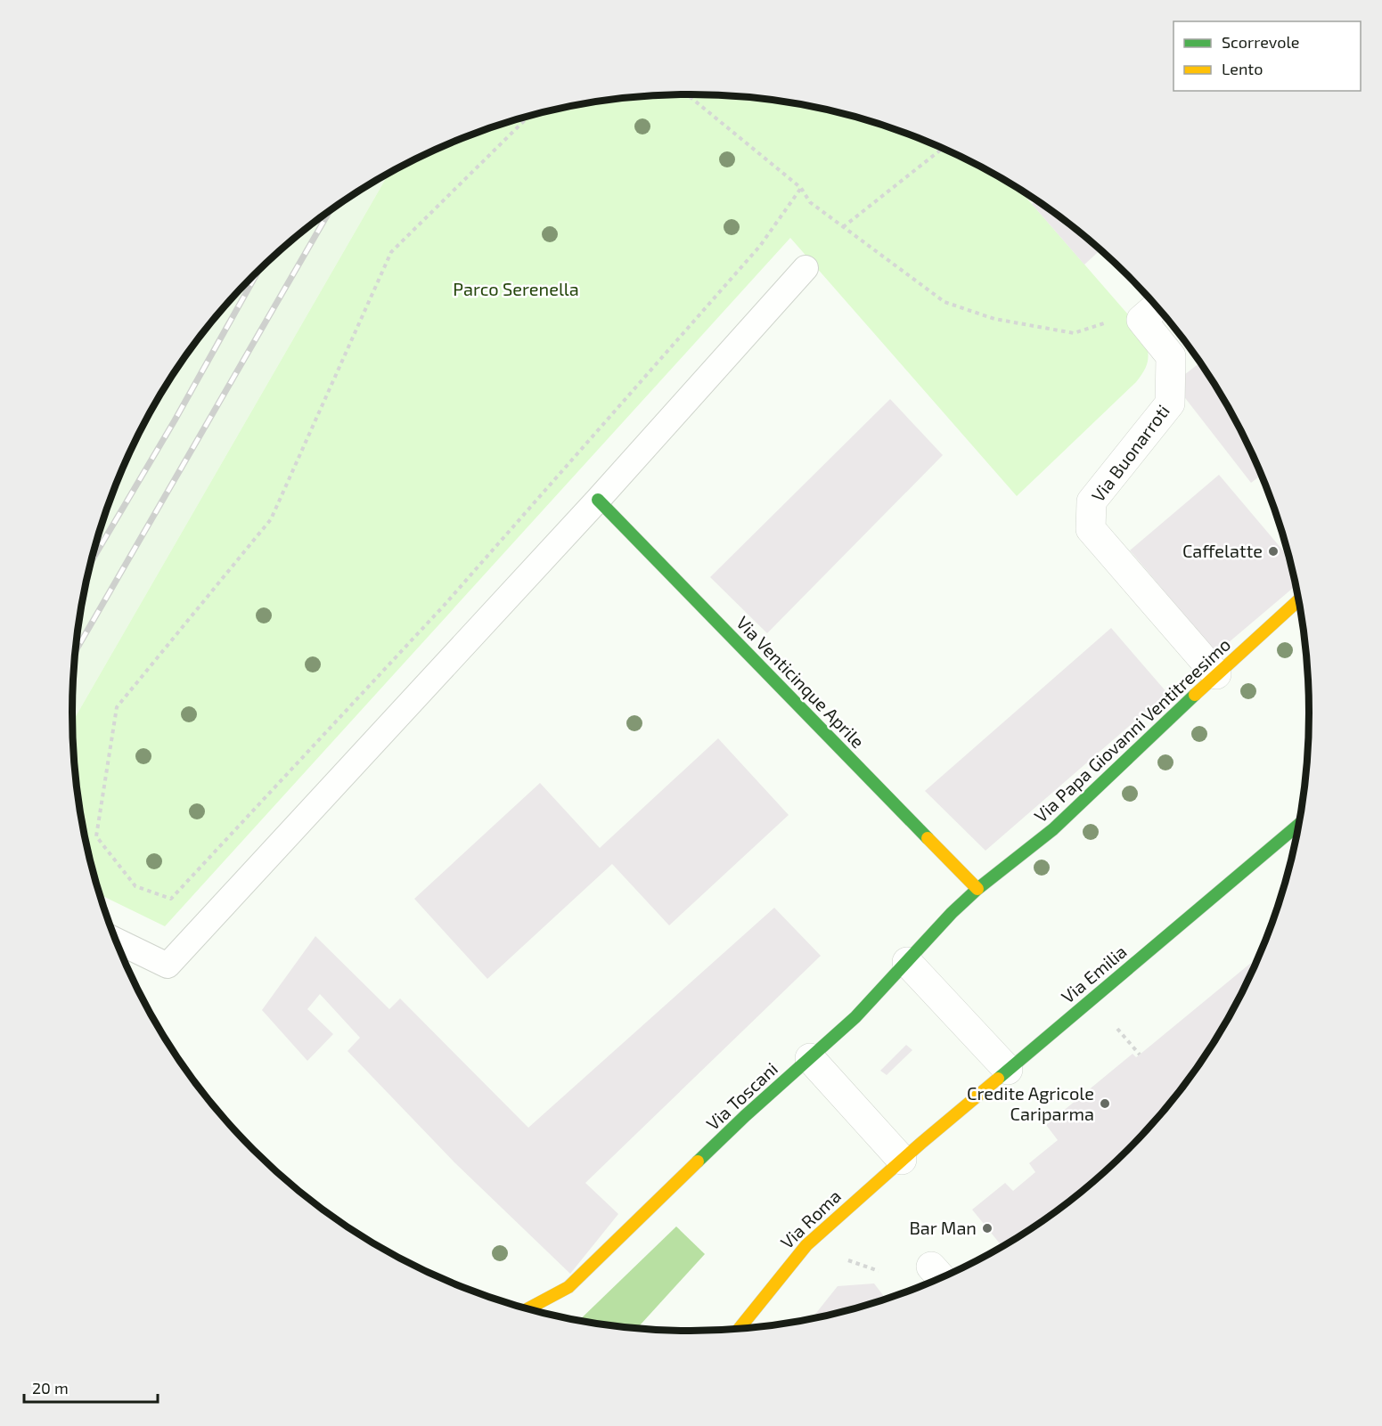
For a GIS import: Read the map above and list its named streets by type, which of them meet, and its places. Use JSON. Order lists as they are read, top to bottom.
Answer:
{
  "streets": {
    "street": [
      "Via Buonarroti",
      "Via Venticinque Aprile",
      "Via Papa Giovanni Ventitreesimo",
      "Via Emilia",
      "Via Toscani",
      "Via Roma"
    ]
  },
  "crossings": [
    ["Via Buonarroti", "Via Papa Giovanni Ventitreesimo"],
    ["Via Venticinque Aprile", "Via Papa Giovanni Ventitreesimo"],
    ["Via Venticinque Aprile", "Via Toscani"],
    ["Via Papa Giovanni Ventitreesimo", "Via Toscani"],
    ["Via Emilia", "Via Roma"]
  ],
  "parks": ["Parco Serenella"],
  "places": ["Caffelatte", "Credite Agricole Cariparma", "Bar Man"],
  "legend": ["Scorrevole", "Lento"],
  "scale_bar": "20 m"
}
